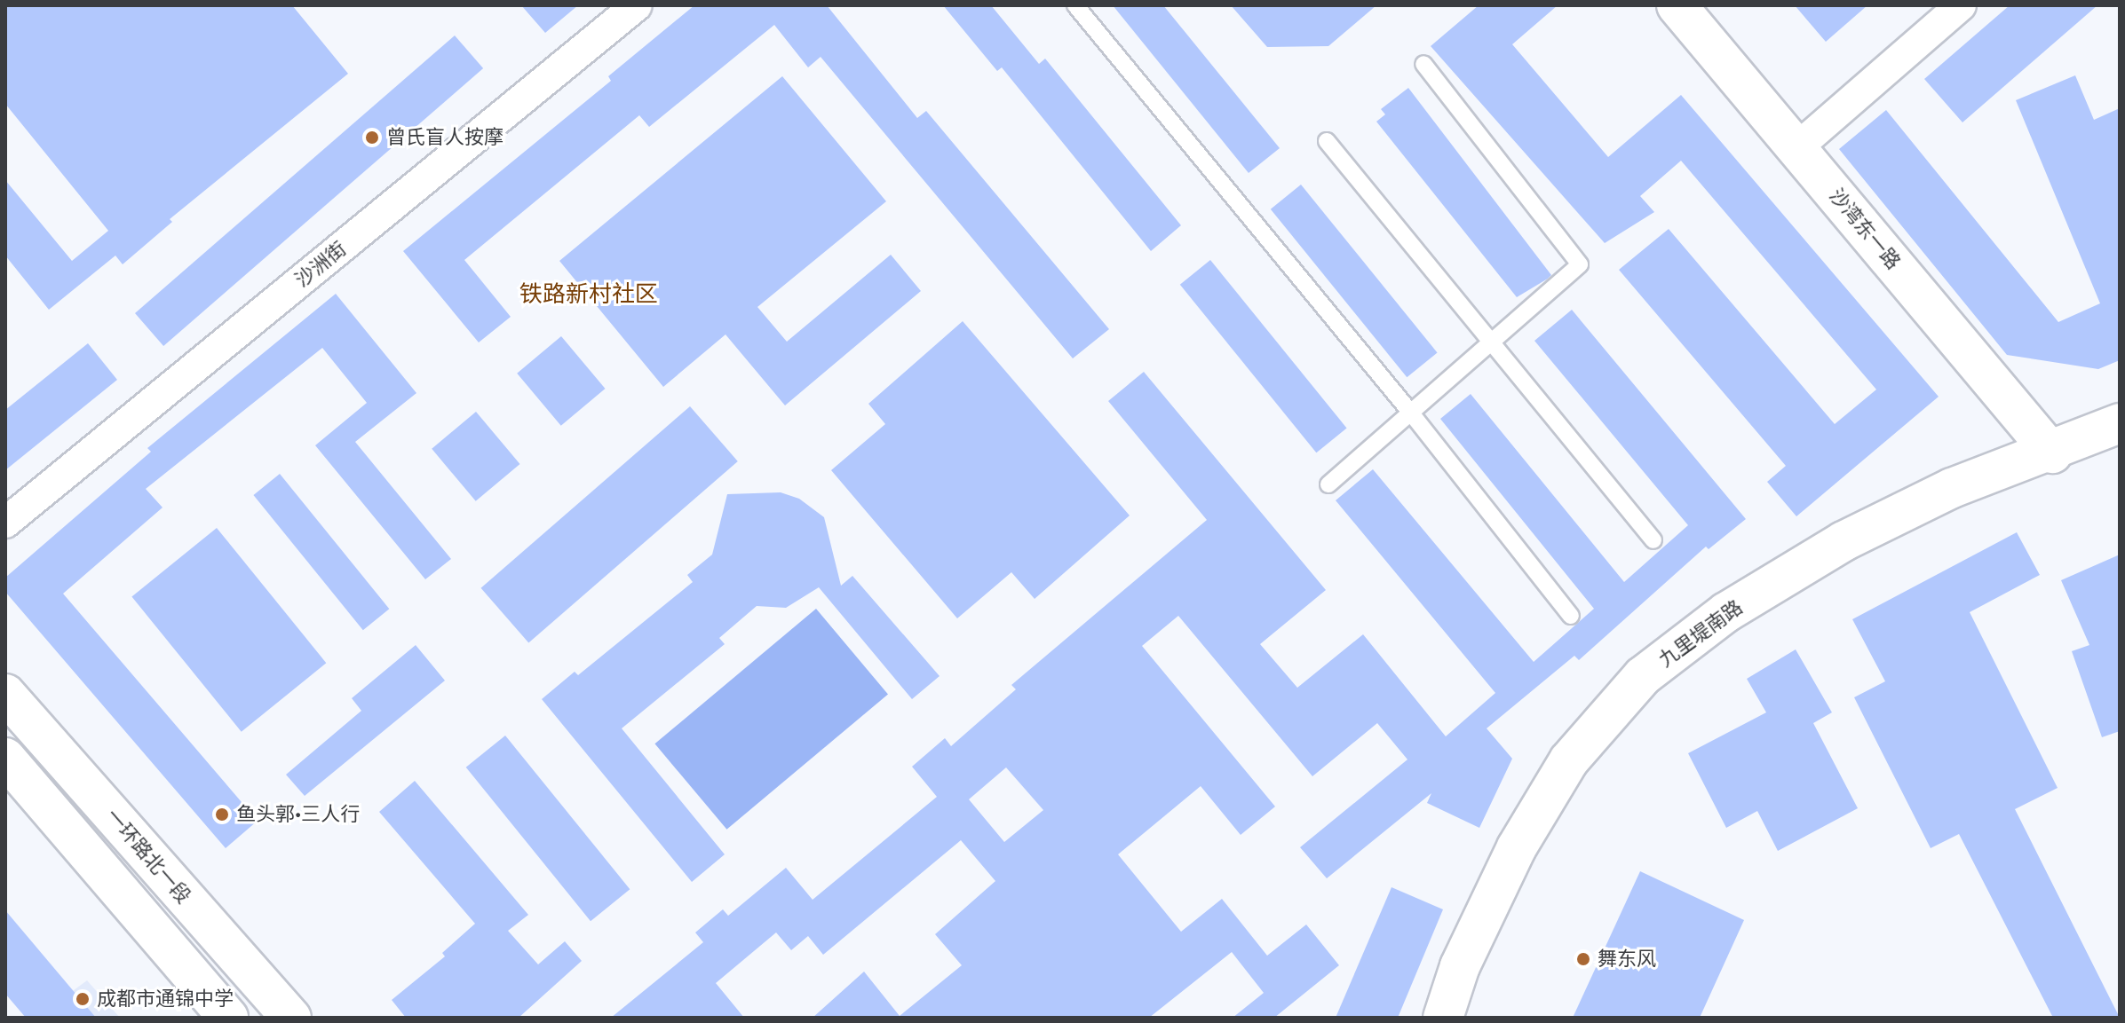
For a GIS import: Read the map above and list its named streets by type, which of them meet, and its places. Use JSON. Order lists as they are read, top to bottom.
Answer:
{
  "streets": {
    "street": [
      "沙湾东一路",
      "沙洲街",
      "九里堤南路",
      "一环路北一段"
    ]
  },
  "crossings": [
    ["沙湾东一路", "九里堤南路"]
  ],
  "districts": ["铁路新村社区"],
  "places": [
    "曾氏盲人按摩",
    "鱼头郭·三人行",
    "舞东风",
    "成都市通锦中学"
  ]
}
